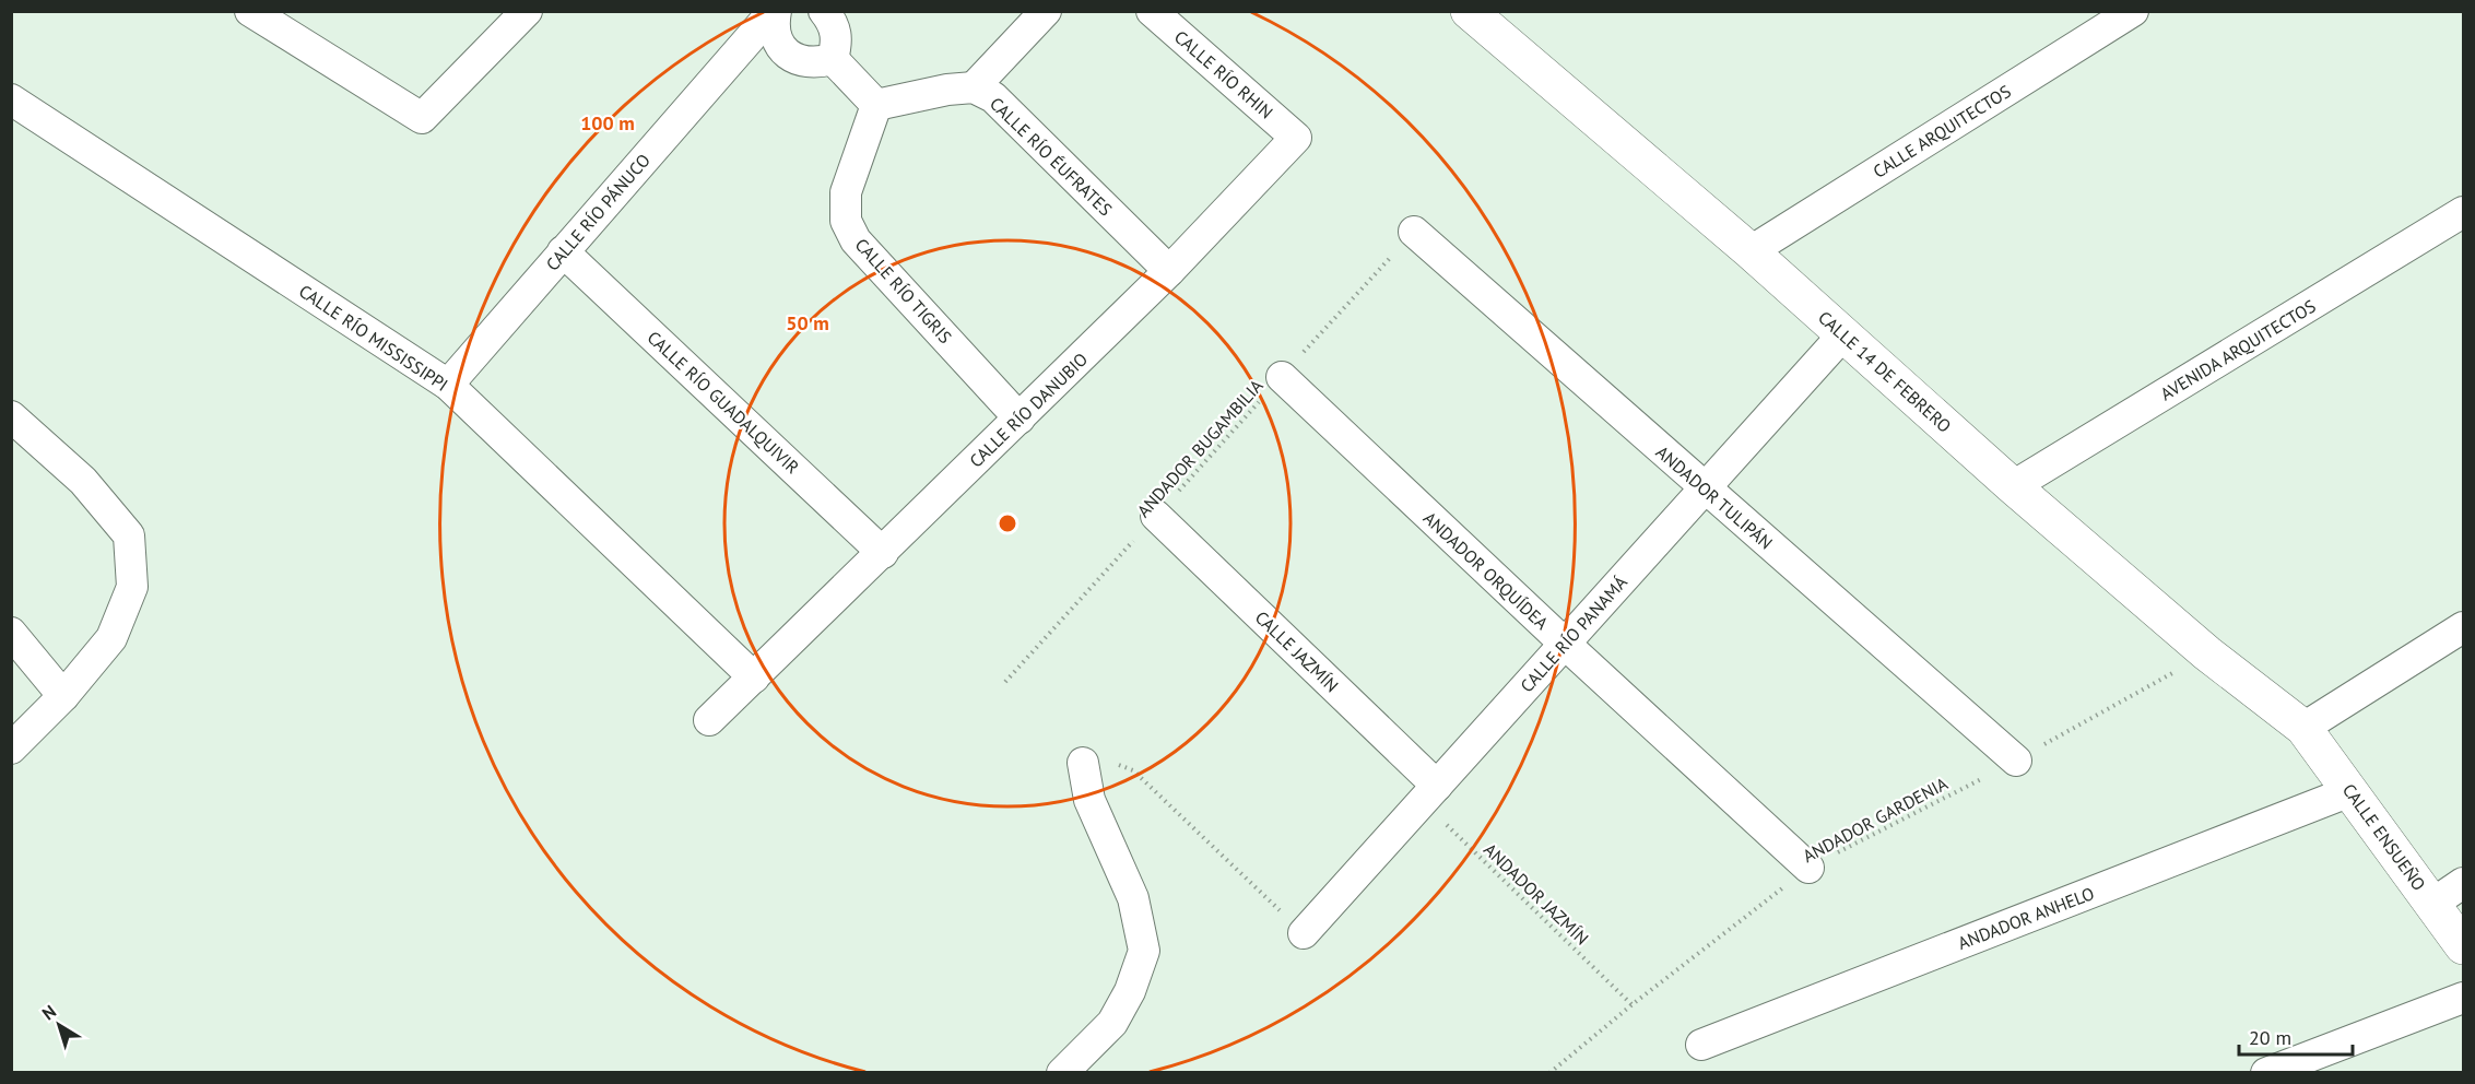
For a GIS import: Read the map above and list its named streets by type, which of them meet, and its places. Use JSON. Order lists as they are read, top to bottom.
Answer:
{
  "streets": {
    "street": [
      "CALLE RÍO RHIN",
      "CALLE ARQUITECTOS",
      "CALLE RÍO ÉUFRATES",
      "CALLE RÍO PÁNUCO",
      "CALLE RÍO TIGRIS",
      "CALLE RÍO MISSISSIPPI",
      "AVENIDA ARQUITECTOS",
      "CALLE 14 DE FEBRERO",
      "CALLE RÍO GUADALQUIVIR",
      "CALLE RÍO DANUBIO",
      "ANDADOR TULIPÁN",
      "ANDADOR ORQUÍDEA",
      "CALLE RÍO PANAMÁ",
      "CALLE JAZMÍN",
      "CALLE ENSUEÑO",
      "ANDADOR ANHELO"
    ],
    "path": ["ANDADOR BUGAMBILIA", "ANDADOR GARDENIA", "ANDADOR JAZMÍN"]
  },
  "crossings": [
    ["CALLE RÍO RHIN", "CALLE RÍO DANUBIO"],
    ["CALLE ARQUITECTOS", "CALLE 14 DE FEBRERO"],
    ["CALLE RÍO ÉUFRATES", "CALLE RÍO TIGRIS"],
    ["CALLE RÍO ÉUFRATES", "CALLE RÍO DANUBIO"],
    ["CALLE RÍO PÁNUCO", "CALLE RÍO MISSISSIPPI"],
    ["CALLE RÍO PÁNUCO", "CALLE RÍO GUADALQUIVIR"],
    ["CALLE RÍO TIGRIS", "CALLE RÍO DANUBIO"],
    ["CALLE RÍO MISSISSIPPI", "CALLE RÍO DANUBIO"],
    ["AVENIDA ARQUITECTOS", "CALLE 14 DE FEBRERO"],
    ["CALLE 14 DE FEBRERO", "CALLE RÍO PANAMÁ"],
    ["CALLE 14 DE FEBRERO", "ANDADOR GARDENIA"],
    ["CALLE 14 DE FEBRERO", "CALLE ENSUEÑO"],
    ["CALLE RÍO GUADALQUIVIR", "CALLE RÍO DANUBIO"],
    ["ANDADOR BUGAMBILIA", "ANDADOR TULIPÁN"],
    ["ANDADOR BUGAMBILIA", "ANDADOR ORQUÍDEA"],
    ["ANDADOR BUGAMBILIA", "CALLE JAZMÍN"],
    ["ANDADOR TULIPÁN", "CALLE RÍO PANAMÁ"],
    ["ANDADOR TULIPÁN", "ANDADOR GARDENIA"],
    ["ANDADOR ORQUÍDEA", "CALLE RÍO PANAMÁ"],
    ["ANDADOR ORQUÍDEA", "ANDADOR GARDENIA"],
    ["CALLE RÍO PANAMÁ", "CALLE JAZMÍN"],
    ["CALLE RÍO PANAMÁ", "ANDADOR JAZMÍN"],
    ["CALLE JAZMÍN", "ANDADOR JAZMÍN"],
    ["ANDADOR GARDENIA", "ANDADOR JAZMÍN"],
    ["CALLE ENSUEÑO", "ANDADOR ANHELO"]
  ],
  "scale_bar": "20 m",
  "north": "top left",
  "rings": ["100 m", "50 m"]
}
